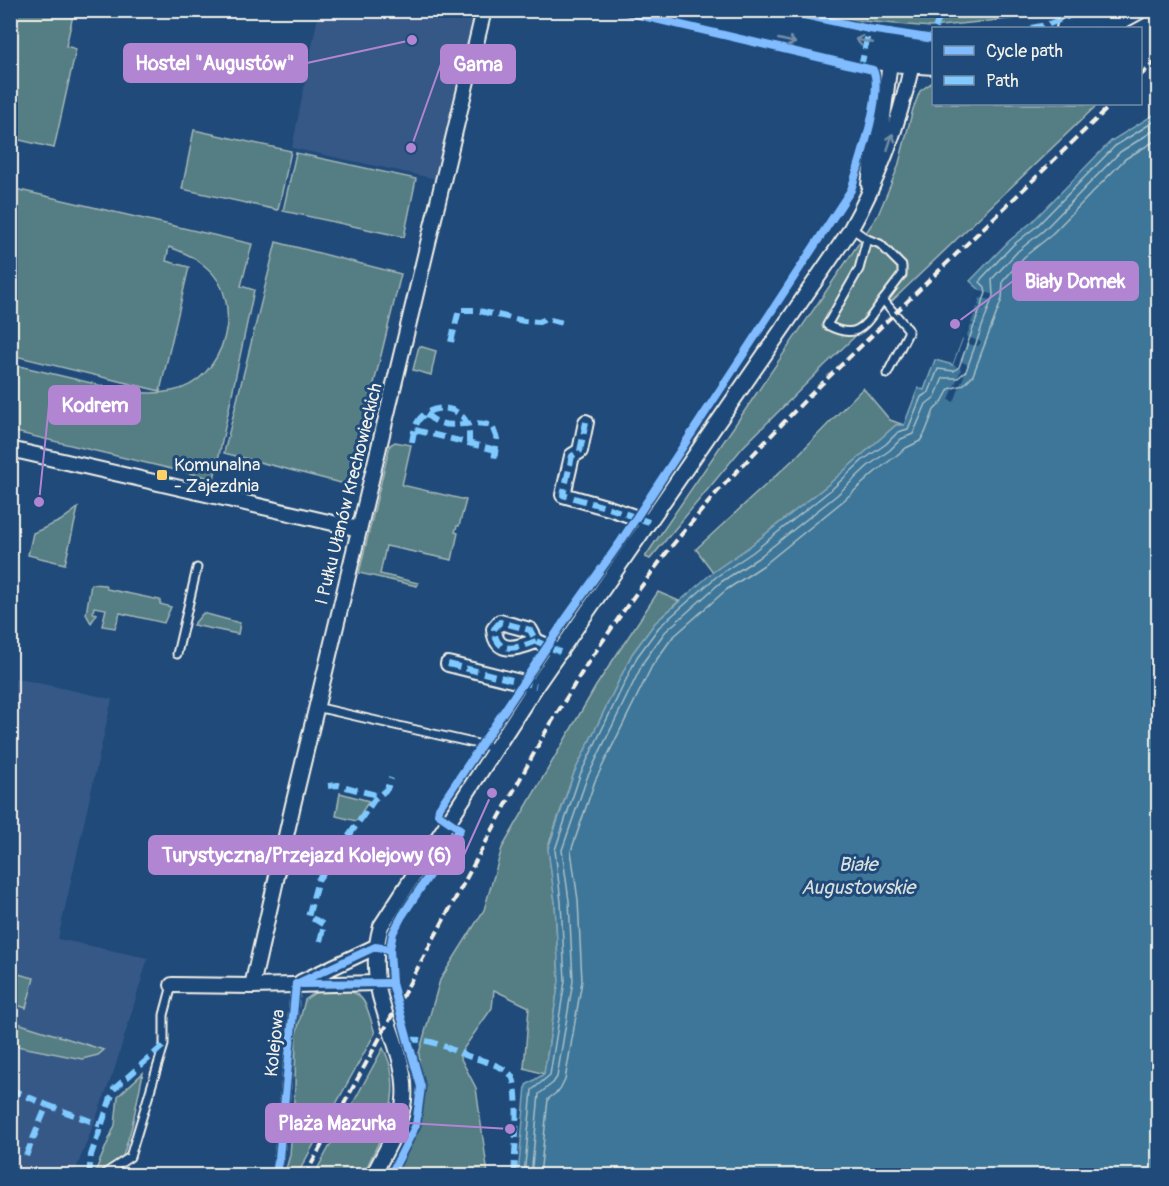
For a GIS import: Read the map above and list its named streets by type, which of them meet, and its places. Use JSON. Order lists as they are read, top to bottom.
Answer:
{
  "streets": {
    "street": ["I Pułku Ułanów Krechowieckich", "Kolejowa"]
  },
  "crossings": [
    ["I Pułku Ułanów Krechowieckich", "Kolejowa"]
  ],
  "water": ["Białe Augustowskie"],
  "places": {
    "other": [
      "Hostel \"Augustów\"",
      "Gama",
      "Biały Domek",
      "Kodrem",
      "Turystyczna/Przejazd Kolejowy (6)",
      "Plaża Mazurka"
    ],
    "transit": ["Komunalna - Zajezdnia"]
  },
  "legend": ["Cycle path", "Path"]
}
